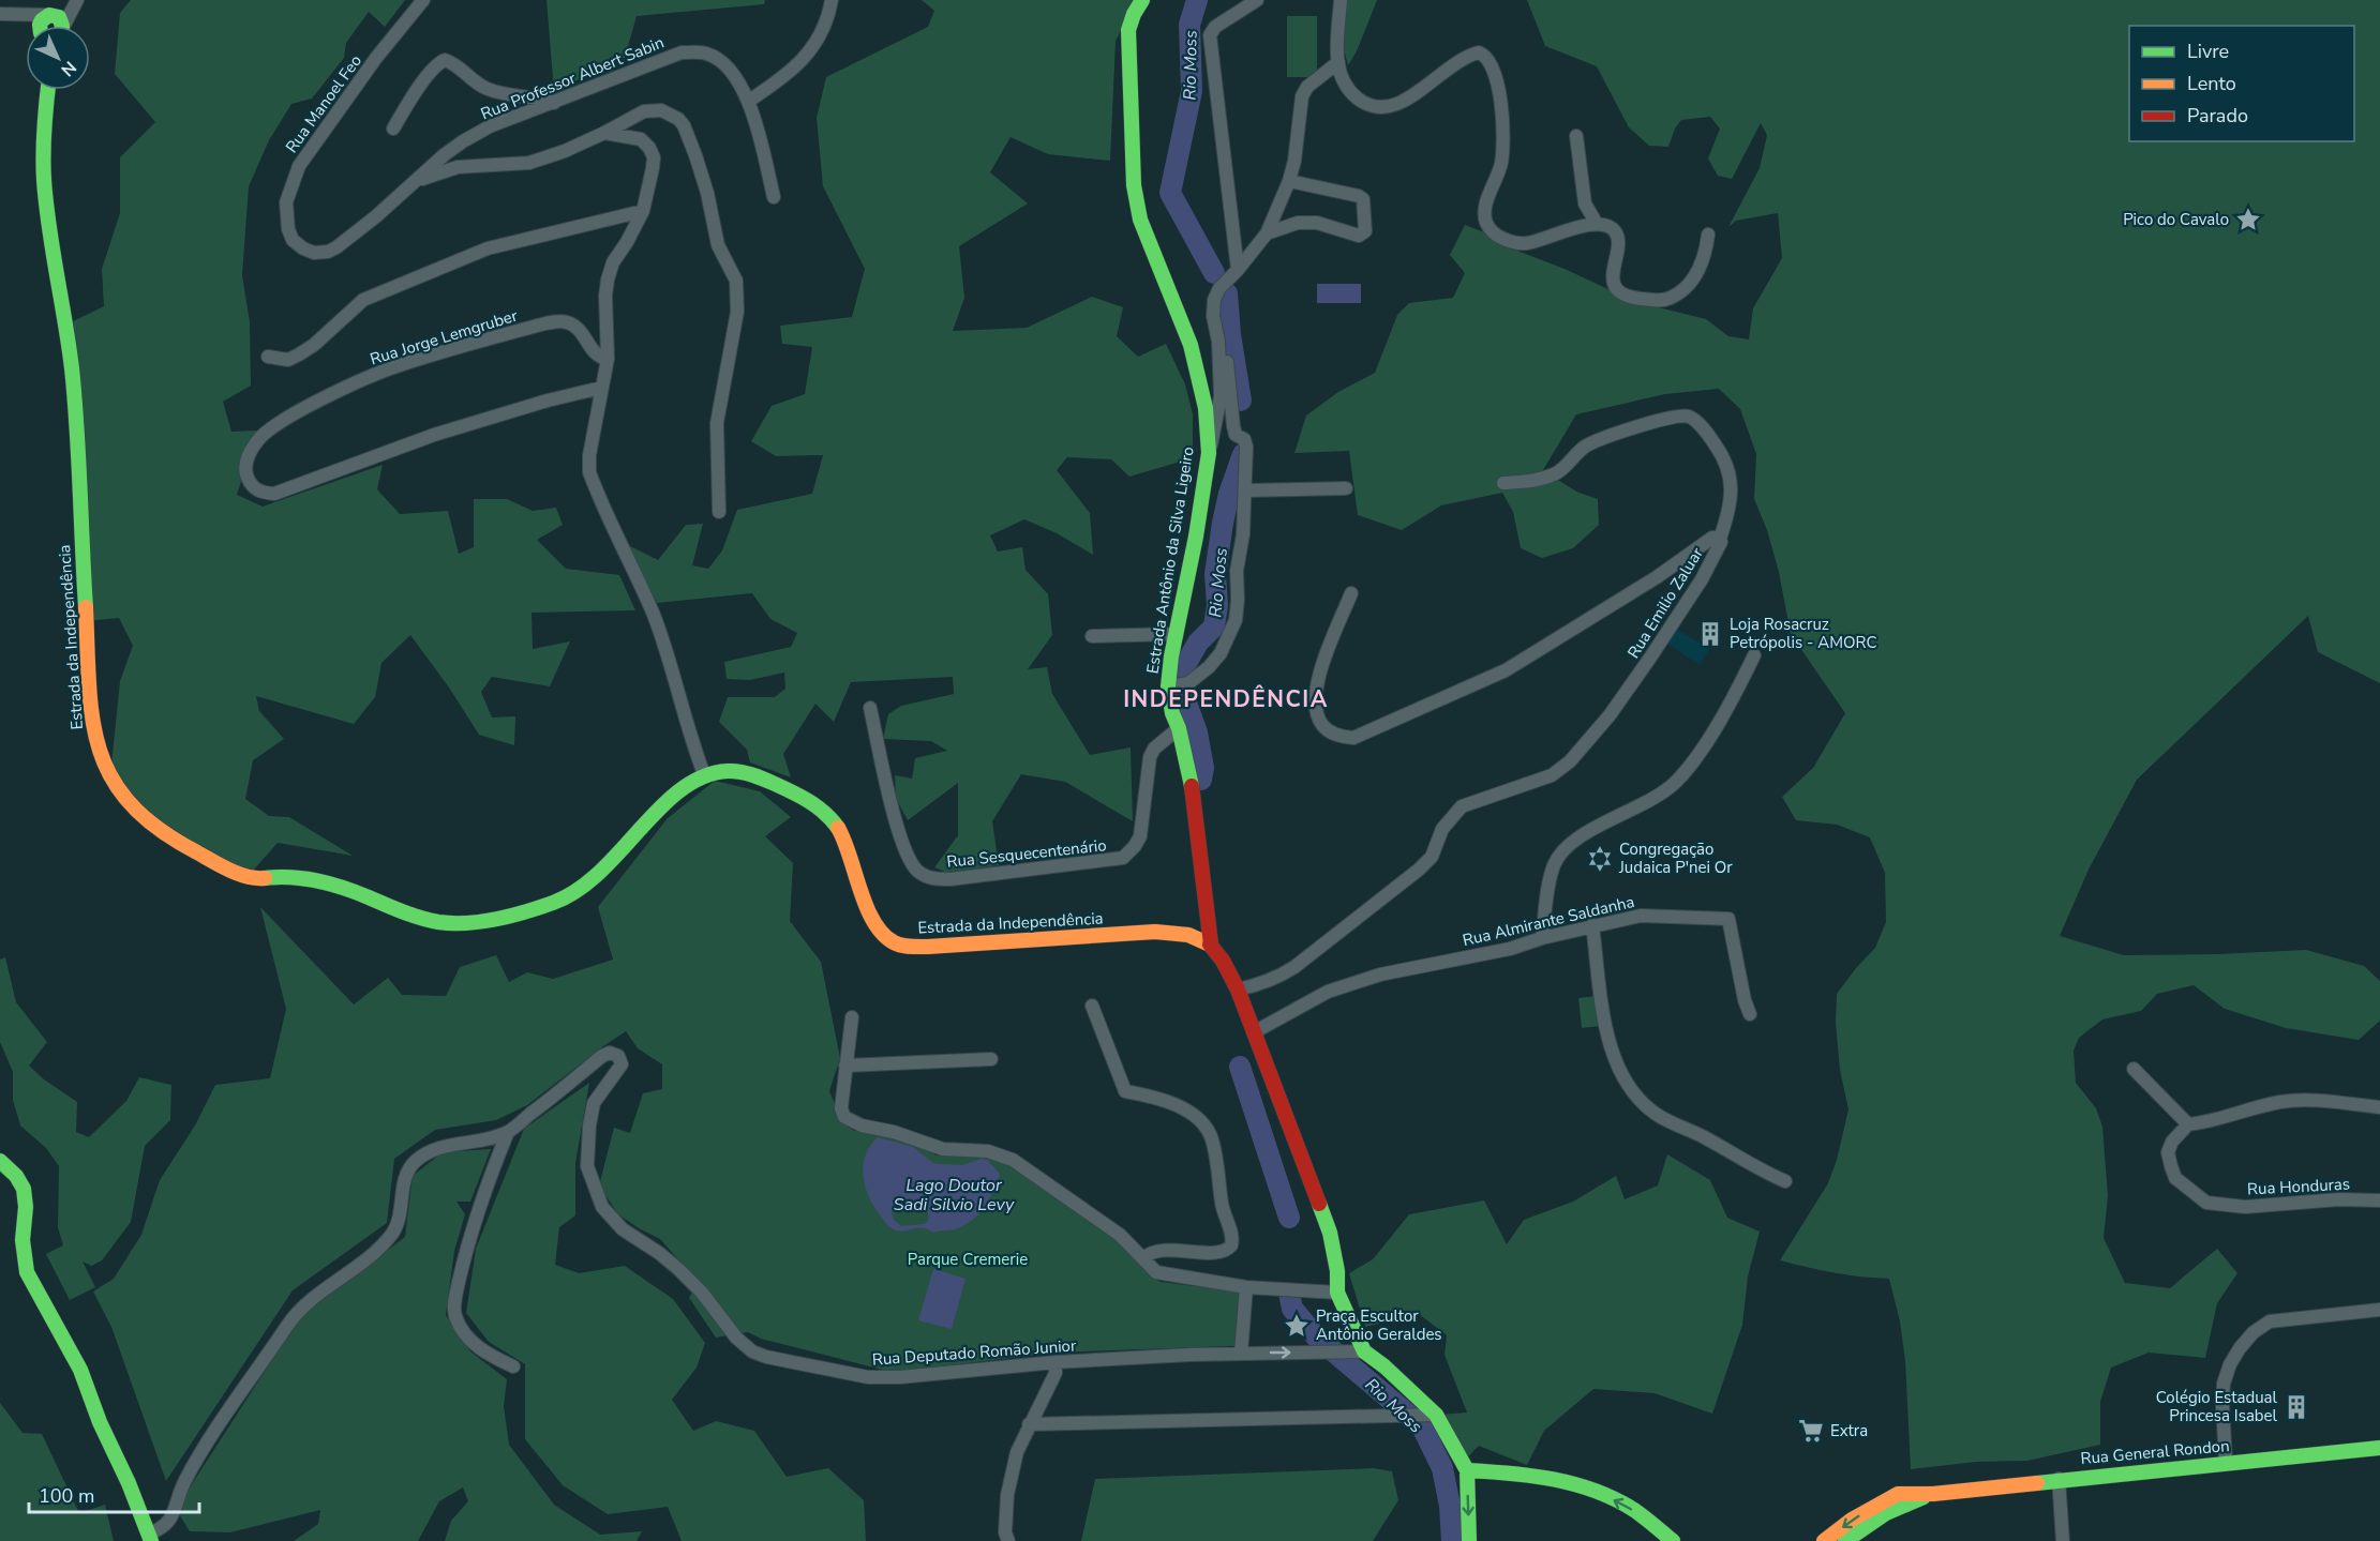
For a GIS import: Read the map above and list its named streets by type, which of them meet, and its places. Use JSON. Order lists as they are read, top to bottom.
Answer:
{
  "streets": {
    "street": [
      "Rua Professor Albert Sabin",
      "Rua Manoel Feo",
      "Rua Jorge Lemgruber",
      "Estrada Antônio da Silva Ligeiro",
      "Rua Emilio Zaluar",
      "Estrada da Independência",
      "Rua Sesquecentenário",
      "Rua Almirante Saldanha",
      "Rua Honduras",
      "Rua Deputado Romão Junior",
      "Rua General Rondon"
    ]
  },
  "crossings": [
    ["Rua Professor Albert Sabin", "Rua Manoel Feo"],
    ["Estrada Antônio da Silva Ligeiro", "Estrada da Independência"],
    ["Estrada Antônio da Silva Ligeiro", "Rua Sesquecentenário"]
  ],
  "districts": ["INDEPENDÊNCIA"],
  "water": ["Rio Moss", "Lago Doutor Sadi Silvio Levy"],
  "parks": ["Parque Cremerie"],
  "places": {
    "place": ["Pico do Cavalo", "Praça Escultor Antônio Geraldes"],
    "building": ["Loja Rosacruz Petrópolis - AMORC", "Colégio Estadual Princesa Isabel"],
    "synagogue": ["Congregação Judaica P'nei Or"],
    "supermarket": ["Extra"]
  },
  "legend": ["Livre", "Lento", "Parado"],
  "scale_bar": "100 m",
  "north": "bottom right"
}
